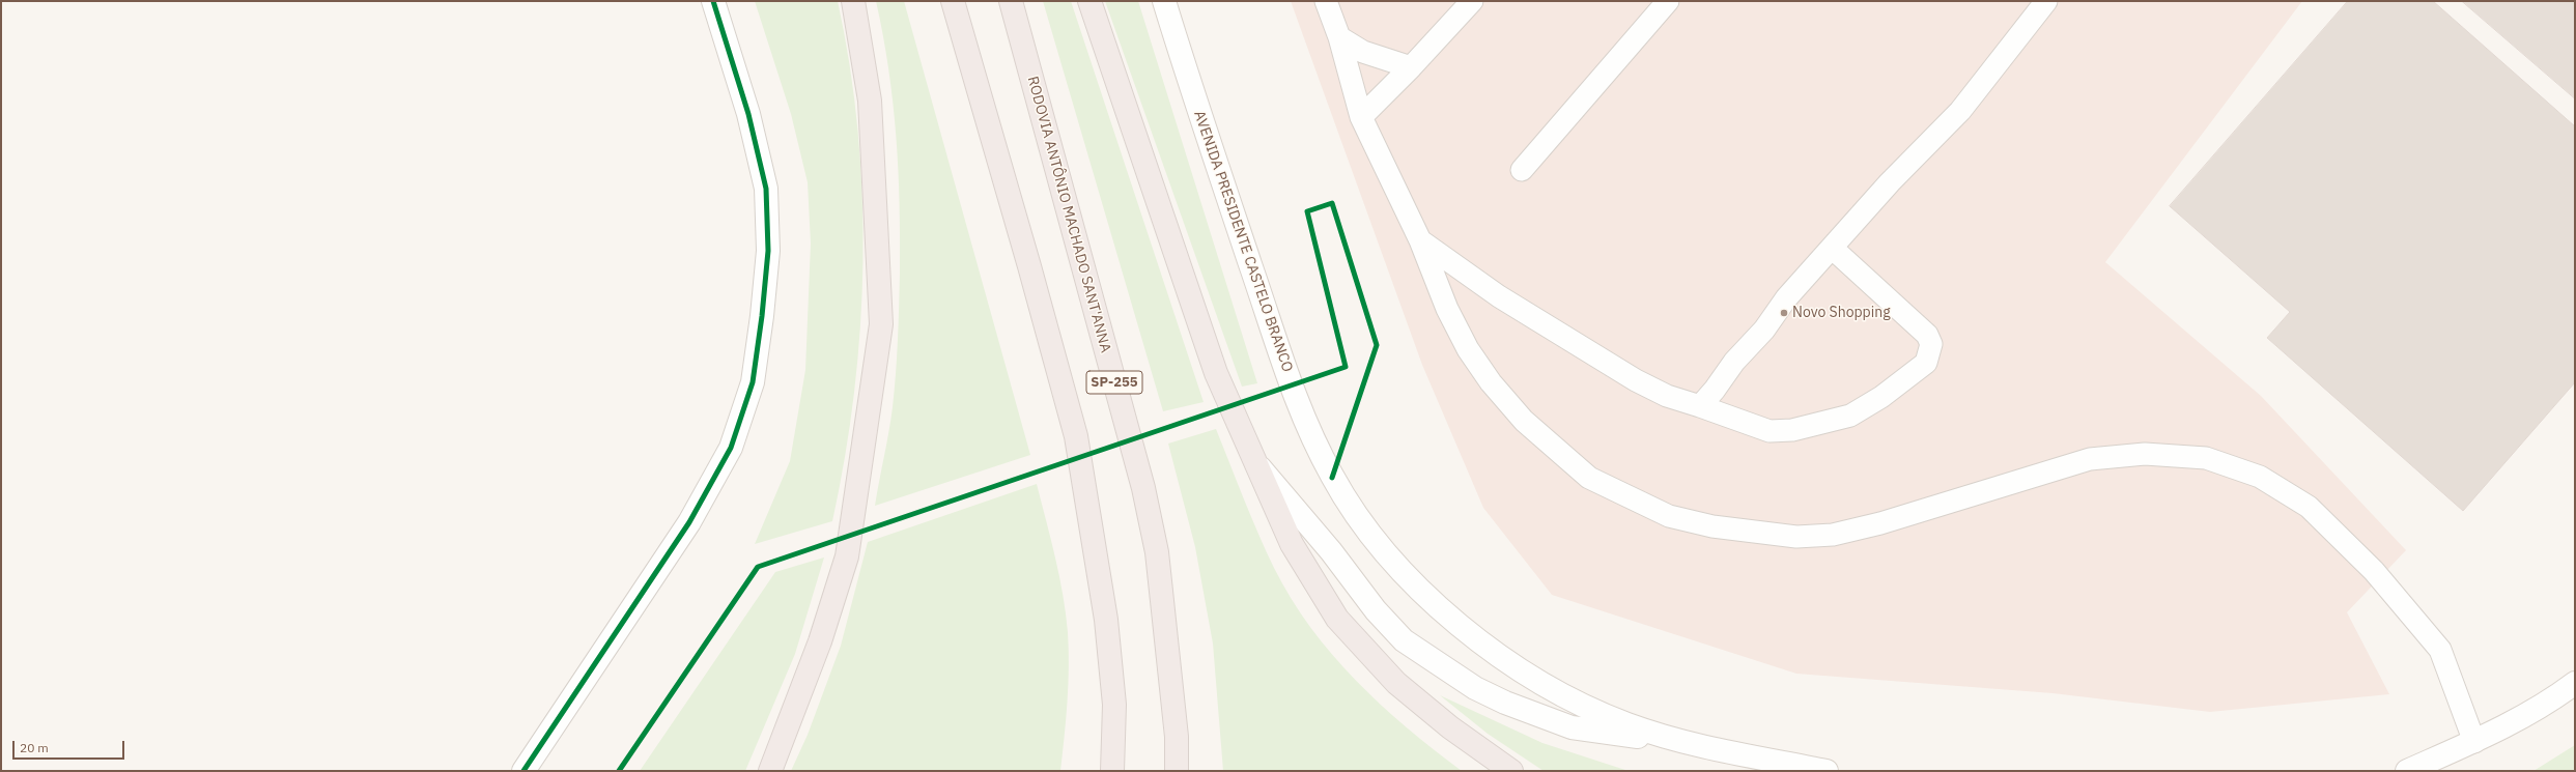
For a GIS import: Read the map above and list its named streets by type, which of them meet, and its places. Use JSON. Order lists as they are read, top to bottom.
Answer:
{
  "streets": {
    "highway": ["RODOVIA ANTÔNIO MACHADO SANT'ANNA", "SP-255"],
    "main road": ["AVENIDA PRESIDENTE CASTELO BRANCO"]
  },
  "places": ["Novo Shopping"],
  "scale_bar": "20 m"
}
